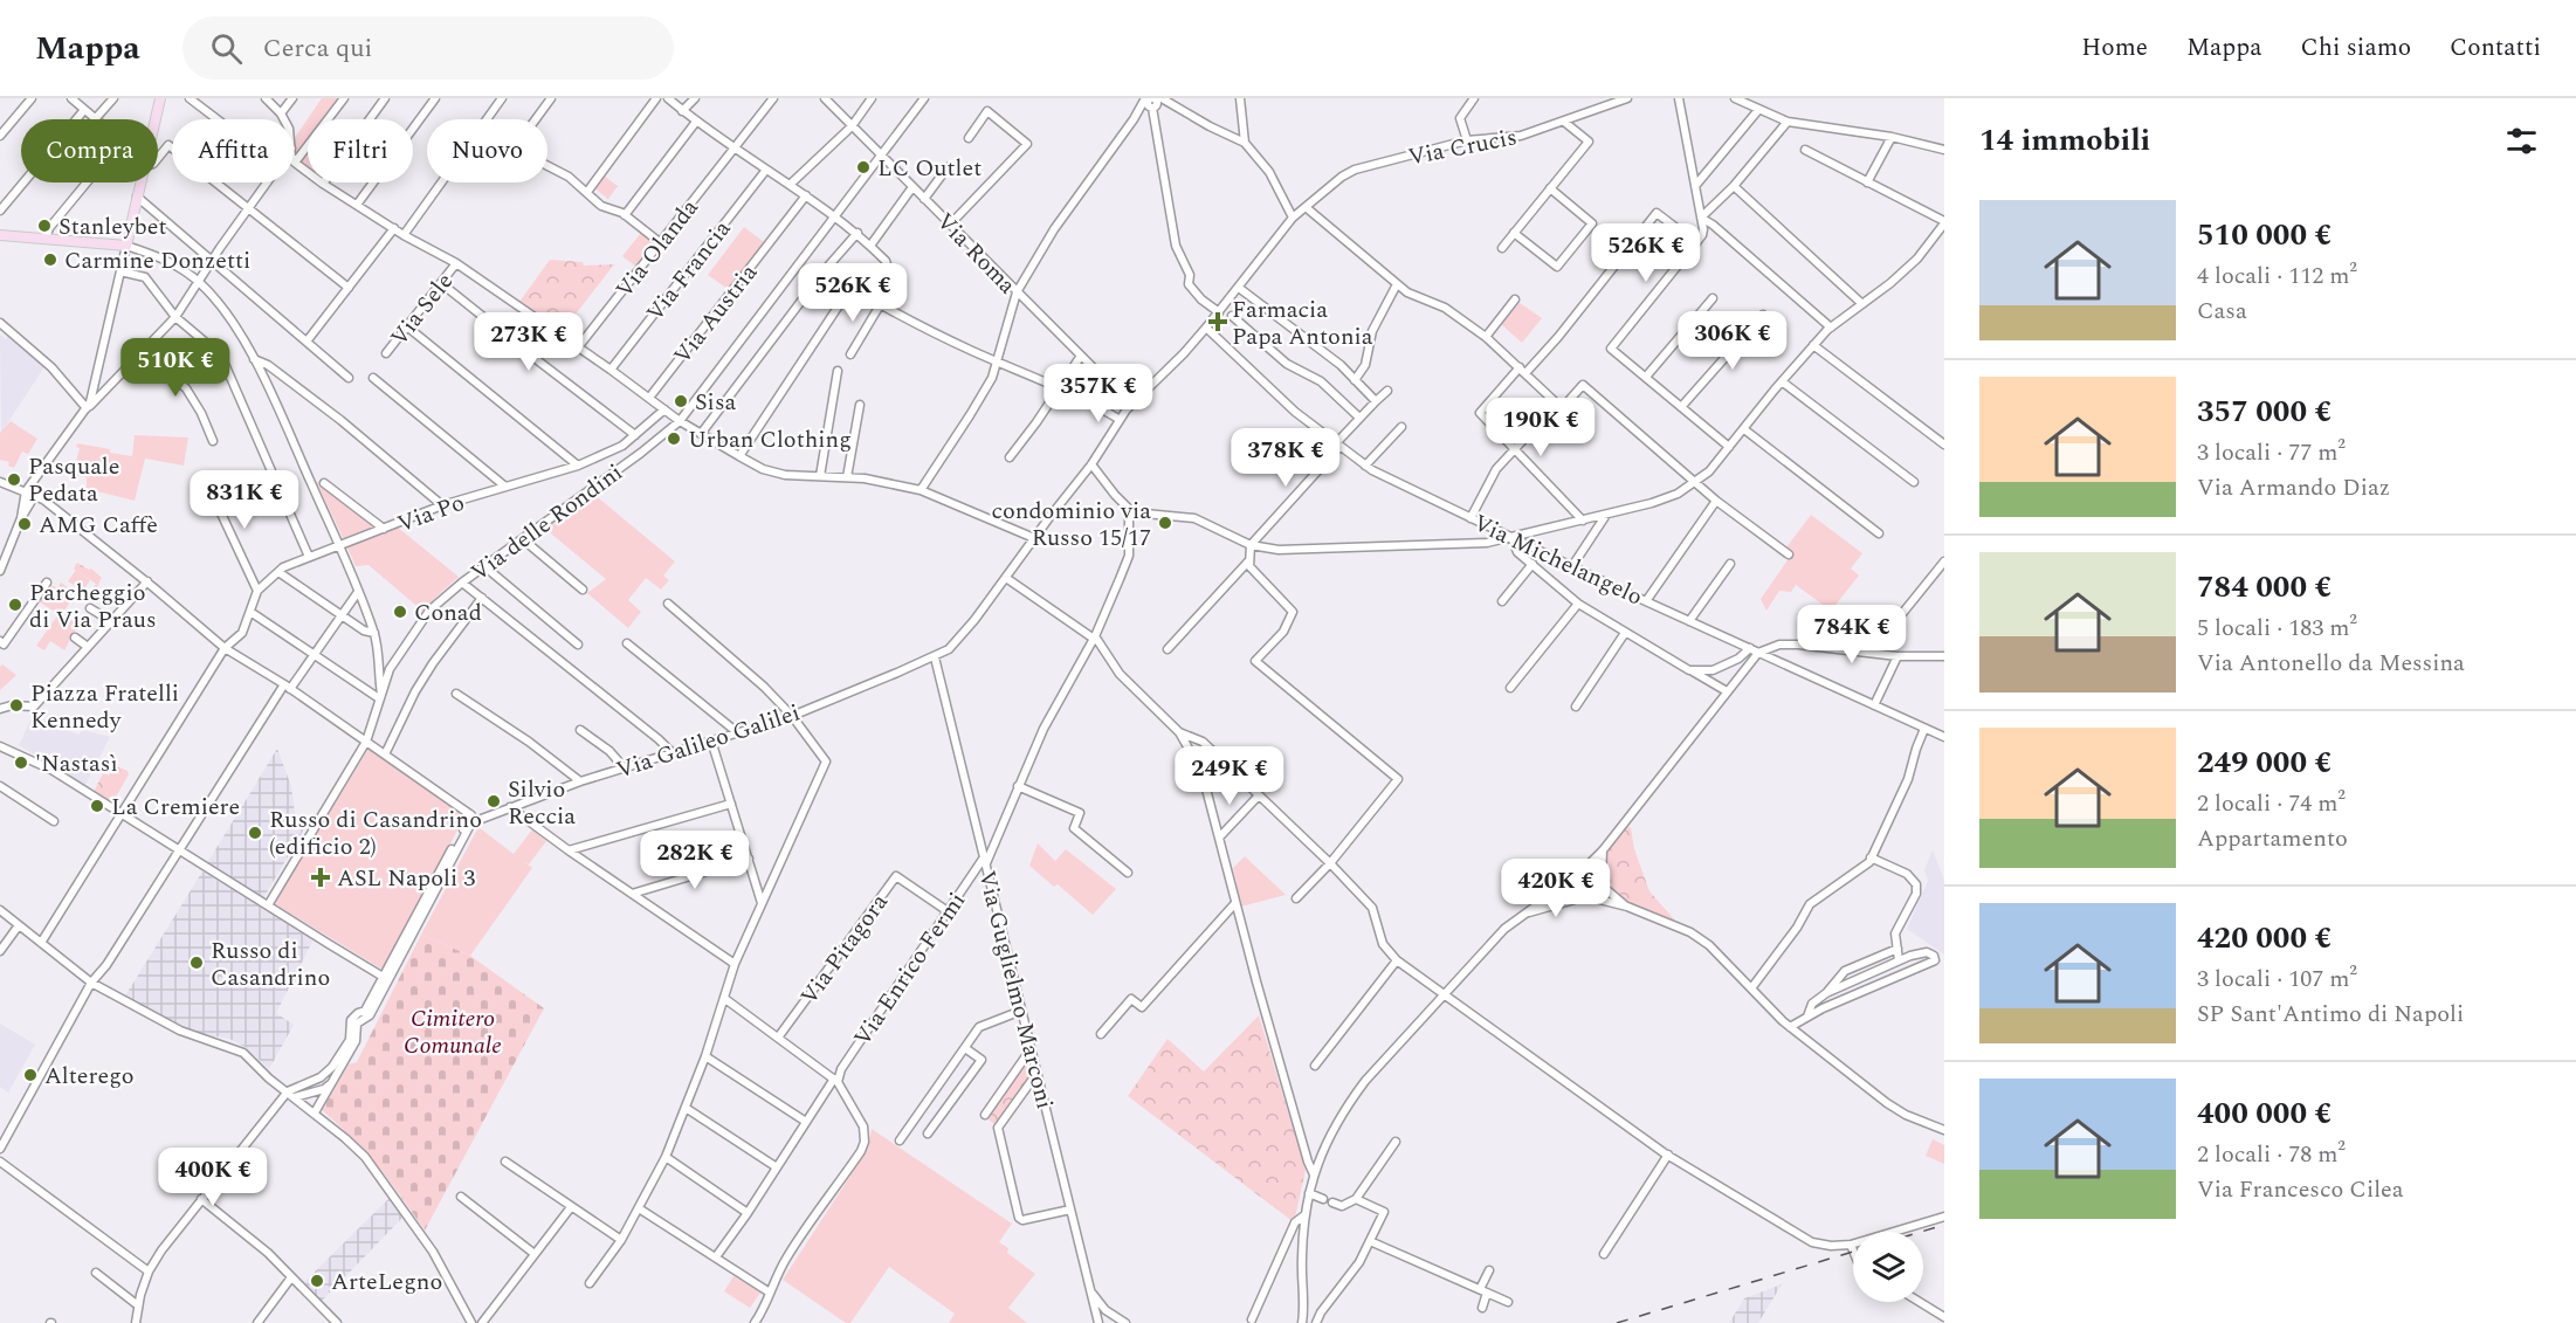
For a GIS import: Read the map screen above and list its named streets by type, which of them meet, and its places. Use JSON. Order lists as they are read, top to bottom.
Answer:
{
  "streets": {
    "street": [
      "Via Crucis",
      "Via Olanda",
      "Via Roma",
      "Via Francia",
      "Via Sele",
      "Via Austria",
      "Via Po",
      "Via delle Rondini",
      "Via Michelangelo",
      "Via Galileo Galilei",
      "Via Pitagora",
      "Via Enrico Fermi",
      "Via Guglielmo Marconi"
    ]
  },
  "crossings": [
    ["Via Crucis", "Via Roma"],
    ["Via Crucis", "Via Michelangelo"],
    ["Via Crucis", "Via Galileo Galilei"],
    ["Via Roma", "Via delle Rondini"],
    ["Via Galileo Galilei", "Via Guglielmo Marconi"],
    ["Via Pitagora", "Via Enrico Fermi"],
    ["Via Enrico Fermi", "Via Guglielmo Marconi"]
  ],
  "parks": ["Cimitero Comunale"],
  "places": {
    "other": [
      "LC Outlet",
      "Stanleybet",
      "Carmine Donzetti",
      "Sisa",
      "Urban Clothing",
      "Pasquale Pedata",
      "condominio via Russo 15/17",
      "AMG Caffè",
      "Parcheggio di Via Praus",
      "Conad",
      "Piazza Fratelli Kennedy",
      "'Nastasì",
      "Silvio Reccia",
      "La Cremiere",
      "Russo di Casandrino (edificio 2)",
      "Russo di Casandrino",
      "Alterego",
      "ArteLegno"
    ],
    "health": ["Farmacia Papa Antonia", "ASL Napoli 3"]
  },
  "page": {
    "header": "Mappa",
    "search": "Cerca qui",
    "nav": [
      "Home",
      "Mappa",
      "Chi siamo",
      "Contatti"
    ],
    "heading": "14 immobili",
    "chip": [
      "Compra",
      "Affitta",
      "Filtri",
      "Nuovo"
    ],
    "list": [
      {
        "name": "510 000 €",
        "note": "4 locali · 112 m² · Casa"
      },
      {
        "name": "357 000 €",
        "note": "3 locali · 77 m² · Via Armando Diaz"
      },
      {
        "name": "784 000 €",
        "note": "5 locali · 183 m² · Via Antonello da Messina"
      },
      {
        "name": "249 000 €",
        "note": "2 locali · 74 m² · Appartamento"
      },
      {
        "name": "420 000 €",
        "note": "3 locali · 107 m² · SP Sant'Antimo di Napoli"
      },
      {
        "name": "400 000 €",
        "note": "2 locali · 78 m² · Via Francesco Cilea"
      }
    ],
    "price": [
      "526K €",
      "526K €",
      "306K €",
      "273K €",
      "510K €",
      "357K €",
      "190K €",
      "378K €",
      "831K €",
      "784K €",
      "249K €",
      "282K €",
      "420K €",
      "400K €"
    ]
  }
}
